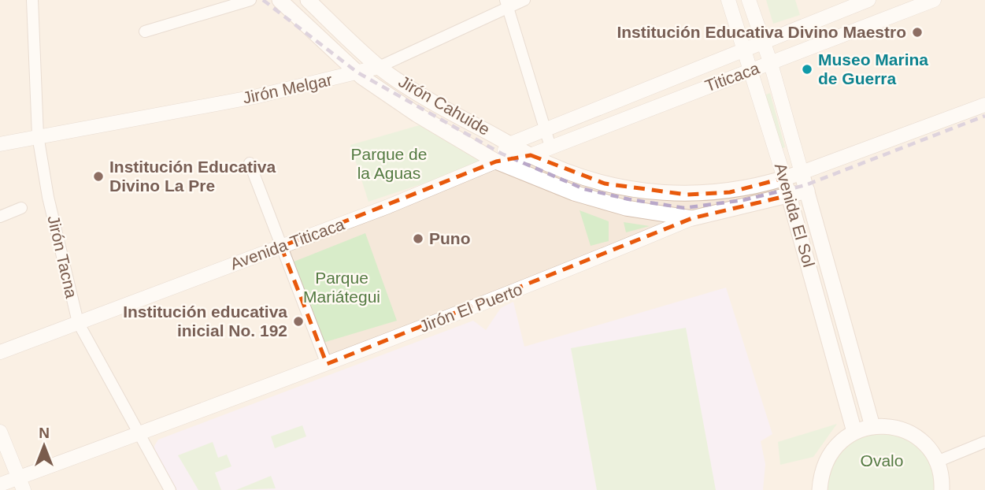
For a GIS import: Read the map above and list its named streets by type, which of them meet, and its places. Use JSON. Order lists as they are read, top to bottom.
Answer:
{
  "streets": {
    "main road": ["Jirón Cahuide", "Avenida El Sol", "Jirón El Puerto"],
    "street": [
      "Titicaca",
      "Jirón Melgar",
      "Avenida Titicaca",
      "Jirón Tacna"
    ]
  },
  "crossings": [
    ["Titicaca", "Jirón Cahuide"],
    ["Titicaca", "Avenida El Sol"],
    ["Titicaca", "Avenida Titicaca"],
    ["Jirón Melgar", "Jirón Cahuide"],
    ["Jirón Melgar", "Jirón Tacna"],
    ["Jirón Cahuide", "Avenida El Sol"],
    ["Jirón Cahuide", "Avenida Titicaca"],
    ["Avenida El Sol", "Jirón El Puerto"],
    ["Avenida Titicaca", "Jirón Tacna"],
    ["Jirón Tacna", "Jirón El Puerto"]
  ],
  "parks": ["Parque de la Aguas", "Parque Mariátegui", "Ovalo"],
  "places": [
    "Institución Educativa Divino Maestro",
    "Museo Marina de Guerra",
    "Institución Educativa Divino La Pre",
    "Puno",
    "Institución educativa inicial No. 192"
  ],
  "north": "top"
}
